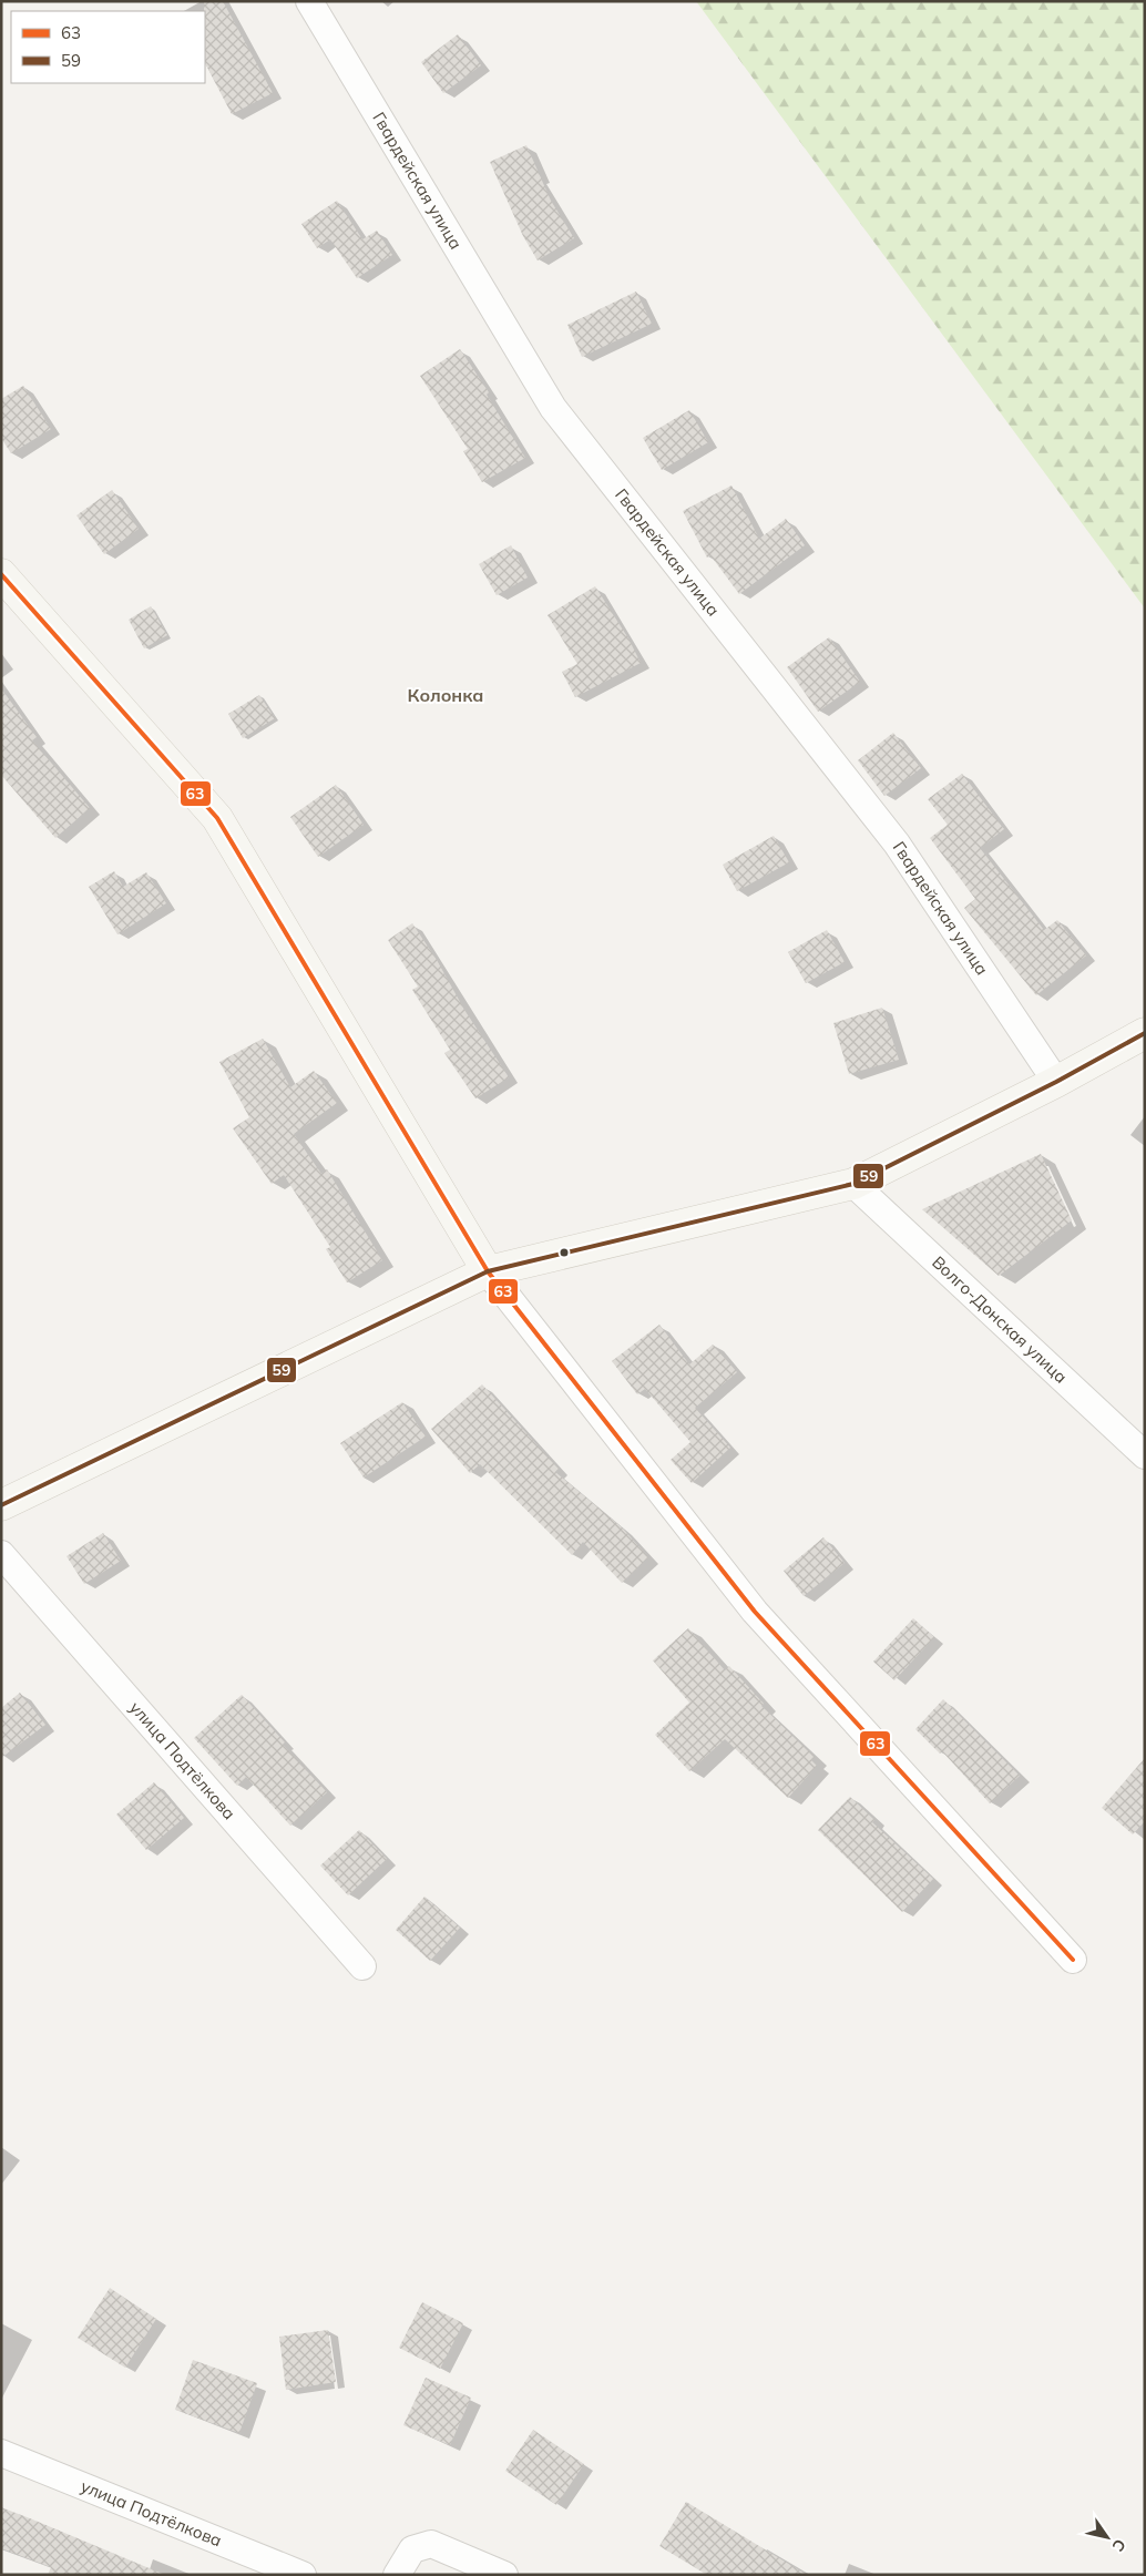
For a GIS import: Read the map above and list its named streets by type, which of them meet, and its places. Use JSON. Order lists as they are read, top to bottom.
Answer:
{
  "streets": {
    "street": ["Гвардейская улица", "Волго-Донская улица", "улица Подтёлкова"]
  },
  "districts": ["Колонка"],
  "lines": ["transit line 63", "transit line 59"],
  "legend": ["63", "59"],
  "north": "bottom right"
}
